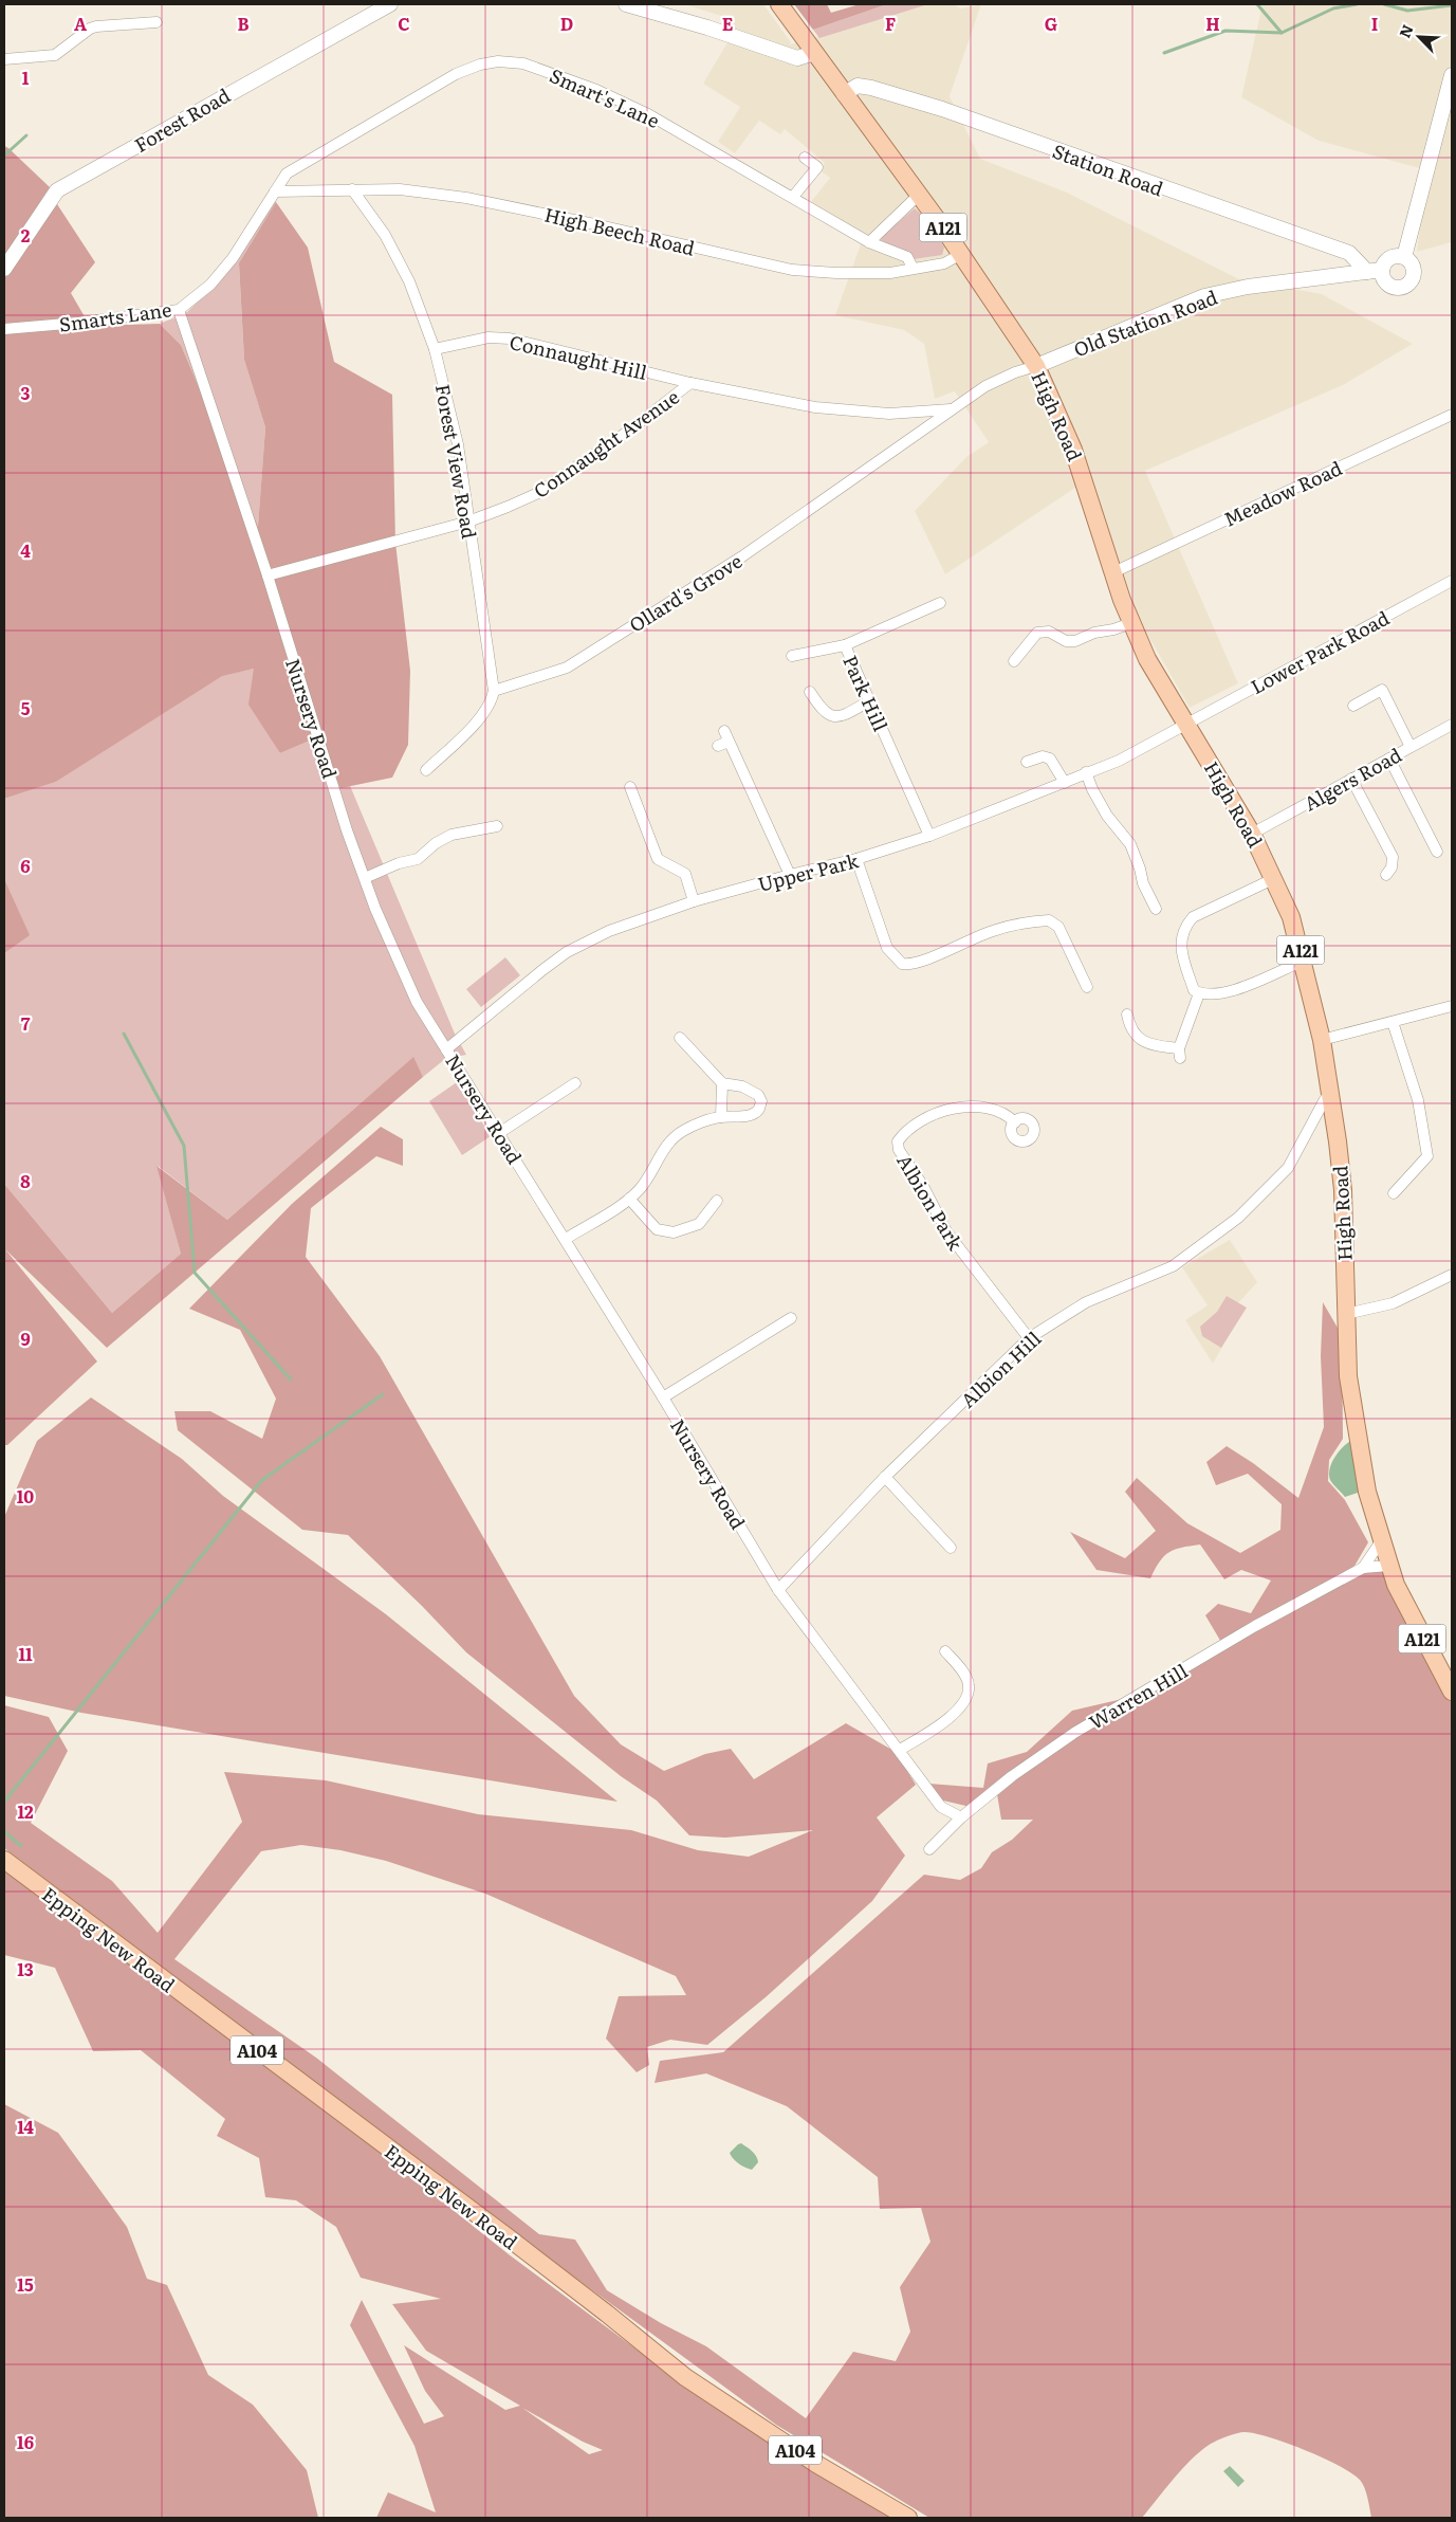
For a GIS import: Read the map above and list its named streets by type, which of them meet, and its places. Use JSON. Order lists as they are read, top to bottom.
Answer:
{
  "streets": {
    "main road": [
      "A121",
      "High Road",
      "Epping New Road",
      "A104"
    ],
    "street": [
      "Smart's Lane",
      "Forest Road",
      "Station Road",
      "High Beech Road",
      "Smarts Lane",
      "Old Station Road",
      "Connaught Hill",
      "Connaught Avenue",
      "Forest View Road",
      "Meadow Road",
      "Ollard's Grove",
      "Lower Park Road",
      "Park Hill",
      "Nursery Road",
      "Algers Road",
      "Upper Park",
      "Albion Park",
      "Albion Hill",
      "Warren Hill"
    ]
  },
  "crossings": [
    ["Smart's Lane", "High Beech Road"],
    ["Smart's Lane", "Smarts Lane"],
    ["Station Road", "Old Station Road"],
    ["Station Road", "High Road"],
    ["High Beech Road", "Smarts Lane"],
    ["High Beech Road", "High Road"],
    ["High Beech Road", "Forest View Road"],
    ["Smarts Lane", "Nursery Road"],
    ["Old Station Road", "High Road"],
    ["Old Station Road", "Connaught Avenue"],
    ["Connaught Hill", "Connaught Avenue"],
    ["Connaught Hill", "Forest View Road"],
    ["High Road", "Connaught Avenue"],
    ["High Road", "Meadow Road"],
    ["High Road", "Lower Park Road"],
    ["High Road", "Algers Road"],
    ["High Road", "Upper Park"],
    ["High Road", "Albion Hill"],
    ["High Road", "Warren Hill"],
    ["Connaught Avenue", "Forest View Road"],
    ["Connaught Avenue", "Ollard's Grove"],
    ["Connaught Avenue", "Nursery Road"],
    ["Forest View Road", "Ollard's Grove"],
    ["Lower Park Road", "Upper Park"],
    ["Park Hill", "Upper Park"],
    ["Nursery Road", "Upper Park"],
    ["Nursery Road", "Albion Hill"],
    ["Nursery Road", "Warren Hill"],
    ["Albion Park", "Albion Hill"]
  ],
  "north": "top left",
  "grid": {
    "columns": [
      "A",
      "B",
      "C",
      "D",
      "E",
      "F",
      "G",
      "H",
      "I"
    ],
    "rows": [
      "1",
      "2",
      "3",
      "4",
      "5",
      "6",
      "7",
      "8",
      "9",
      "10",
      "11",
      "12",
      "13",
      "14",
      "15",
      "16"
    ]
  }
}
